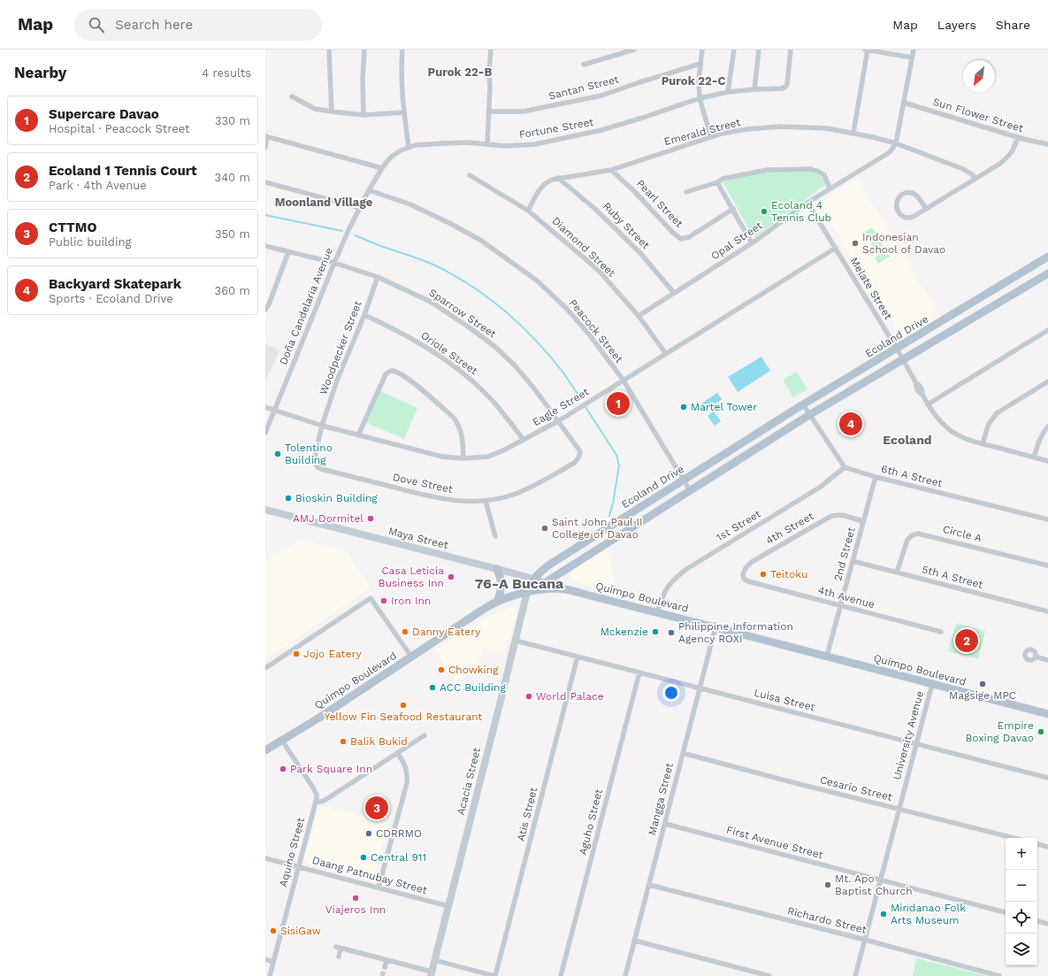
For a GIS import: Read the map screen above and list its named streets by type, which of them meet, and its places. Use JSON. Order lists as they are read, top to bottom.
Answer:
{
  "streets": {
    "main road": ["Ecoland Drive", "Quimpo Boulevard"],
    "street": [
      "Santan Street",
      "Sun Flower Street",
      "Fortune Street",
      "Emerald Street",
      "Pearl Street",
      "Ruby Street",
      "Opal Street",
      "Diamond Street",
      "Melate Street",
      "Doña Candelaria Avenue",
      "Sparrow Street",
      "Peacock Street",
      "Woodpecker Street",
      "Oriole Street",
      "Eagle Street",
      "6th A Street",
      "Dove Street",
      "1st Street",
      "4th Street",
      "Circle A",
      "Maya Street",
      "2nd Street",
      "5th A Street",
      "4th Avenue",
      "Luisa Street",
      "University Avenue",
      "Acacia Street",
      "Cesario Street",
      "Mangga Street",
      "Atis Street",
      "Aguho Street",
      "First Avenue Street",
      "Aquino Street",
      "Daang Patnubay Street",
      "Richardo Street"
    ]
  },
  "crossings": [
    ["Fortune Street", "Doña Candelaria Avenue"],
    ["Fortune Street", "Peacock Street"],
    ["Emerald Street", "Pearl Street"],
    ["Emerald Street", "Ruby Street"],
    ["Emerald Street", "Opal Street"],
    ["Emerald Street", "Diamond Street"],
    ["Ruby Street", "Opal Street"],
    ["Opal Street", "Diamond Street"],
    ["Opal Street", "Melate Street"],
    ["Diamond Street", "Eagle Street"],
    ["Melate Street", "Ecoland Drive"],
    ["Melate Street", "Eagle Street"],
    ["Doña Candelaria Avenue", "Sparrow Street"],
    ["Doña Candelaria Avenue", "Peacock Street"],
    ["Doña Candelaria Avenue", "Eagle Street"],
    ["Sparrow Street", "Woodpecker Street"],
    ["Sparrow Street", "Eagle Street"],
    ["Sparrow Street", "Dove Street"],
    ["Peacock Street", "Ecoland Drive"],
    ["Peacock Street", "Eagle Street"],
    ["Ecoland Drive", "Maya Street"],
    ["Ecoland Drive", "Quimpo Boulevard"],
    ["Ecoland Drive", "Acacia Street"],
    ["Woodpecker Street", "Oriole Street"],
    ["Woodpecker Street", "Eagle Street"],
    ["Woodpecker Street", "Dove Street"],
    ["Oriole Street", "Eagle Street"],
    ["Eagle Street", "Dove Street"],
    ["6th A Street", "1st Street"],
    ["6th A Street", "2nd Street"],
    ["1st Street", "Quimpo Boulevard"],
    ["4th Street", "2nd Street"],
    ["4th Street", "4th Avenue"],
    ["Circle A", "5th A Street"],
    ["Maya Street", "Quimpo Boulevard"],
    ["2nd Street", "5th A Street"],
    ["2nd Street", "Quimpo Boulevard"],
    ["2nd Street", "4th Avenue"],
    ["Quimpo Boulevard", "University Avenue"],
    ["Quimpo Boulevard", "Acacia Street"],
    ["Quimpo Boulevard", "Mangga Street"],
    ["Quimpo Boulevard", "Aquino Street"],
    ["Luisa Street", "University Avenue"],
    ["Luisa Street", "Acacia Street"],
    ["Luisa Street", "Mangga Street"],
    ["Luisa Street", "Atis Street"],
    ["Luisa Street", "Aguho Street"],
    ["University Avenue", "Cesario Street"],
    ["University Avenue", "First Avenue Street"],
    ["University Avenue", "Richardo Street"],
    ["Acacia Street", "Daang Patnubay Street"],
    ["Cesario Street", "Mangga Street"],
    ["Mangga Street", "First Avenue Street"],
    ["Mangga Street", "Richardo Street"],
    ["Aquino Street", "Daang Patnubay Street"]
  ],
  "districts": [
    "Purok 22-B",
    "Purok 22-C",
    "Moonland Village",
    "Ecoland",
    "76-A Bucana"
  ],
  "places": [
    "Ecoland 4 Tennis Club",
    "Indonesian School of Davao",
    "Martel Tower",
    "Tolentino Building",
    "Bioskin Building",
    "AMJ Dormitel",
    "Saint John Paul II College of Davao",
    "Teitoku",
    "Casa Leticia Business Inn",
    "Iron Inn",
    "Danny Eatery",
    "Mckenzie",
    "Philippine Information Agency ROXI",
    "Jojo Eatery",
    "Chowking",
    "Magsige MPC",
    "ACC Building",
    "World Palace",
    "Yellow Fin Seafood Restaurant",
    "Empire Boxing Davao",
    "Balik Bukid",
    "Park Square Inn",
    "CDRRMO",
    "Central 911",
    "Mt. Apo Baptist Church",
    "Viajeros Inn",
    "Mindanao Folk Arts Museum",
    "SisiGaw"
  ],
  "north": "bottom left",
  "page": {
    "header": "Map",
    "search": "Search here",
    "nav": ["Map", "Layers", "Share"],
    "heading": ["Nearby", "4 results"],
    "list": [
      {
        "mark": "1",
        "name": "Supercare Davao",
        "note": "Hospital · Peacock Street",
        "value": "330 m"
      },
      {
        "mark": "2",
        "name": "Ecoland 1 Tennis Court",
        "note": "Park · 4th Avenue",
        "value": "340 m"
      },
      {
        "mark": "3",
        "name": "CTTMO",
        "note": "Public building",
        "value": "350 m"
      },
      {
        "mark": "4",
        "name": "Backyard Skatepark",
        "note": "Sports · Ecoland Drive",
        "value": "360 m"
      }
    ],
    "pins": [
      "1",
      "4",
      "2",
      "3"
    ],
    "map_buttons": ["+", "−"]
  }
}
